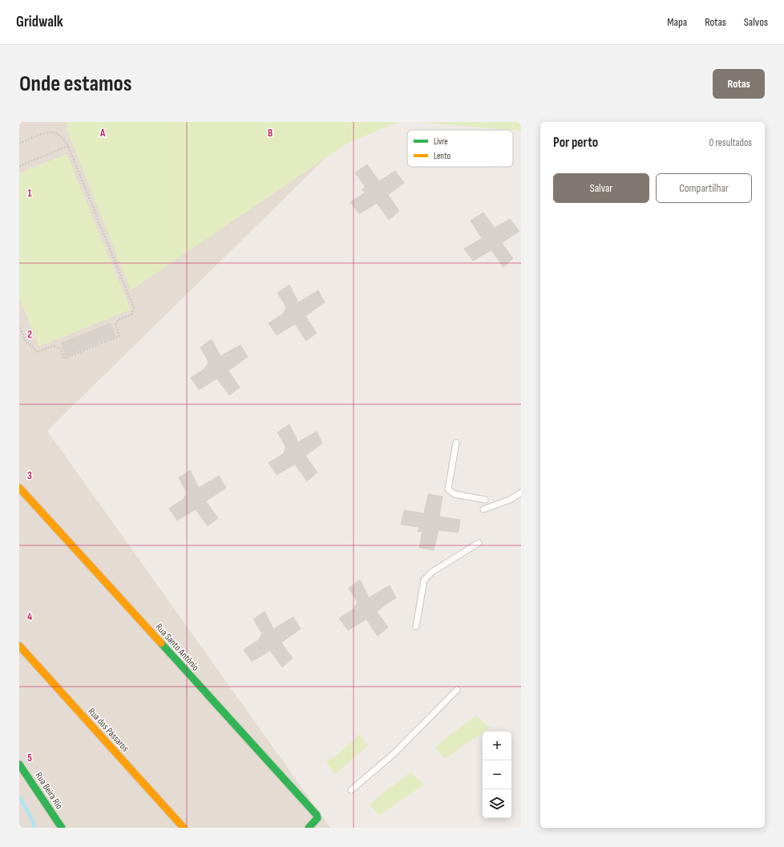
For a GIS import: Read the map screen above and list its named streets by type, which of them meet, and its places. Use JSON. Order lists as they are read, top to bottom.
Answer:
{
  "streets": {
    "street": ["Rua Santo Antônio", "Rua dos Pássaros", "Rua Beira Rio"]
  },
  "legend": ["Livre", "Lento"],
  "page": {
    "header": "Gridwalk",
    "nav": ["Mapa", "Rotas", "Salvos"],
    "buttons": [
      "Rotas",
      ["Salvar", "Compartilhar"]
    ],
    "title": "Onde estamos",
    "heading": ["Por perto", "0 resultados"],
    "map_buttons": ["+", "−"]
  },
  "grid": {
    "columns": ["A", "B"],
    "rows": [
      "1",
      "2",
      "3",
      "4",
      "5"
    ]
  }
}
